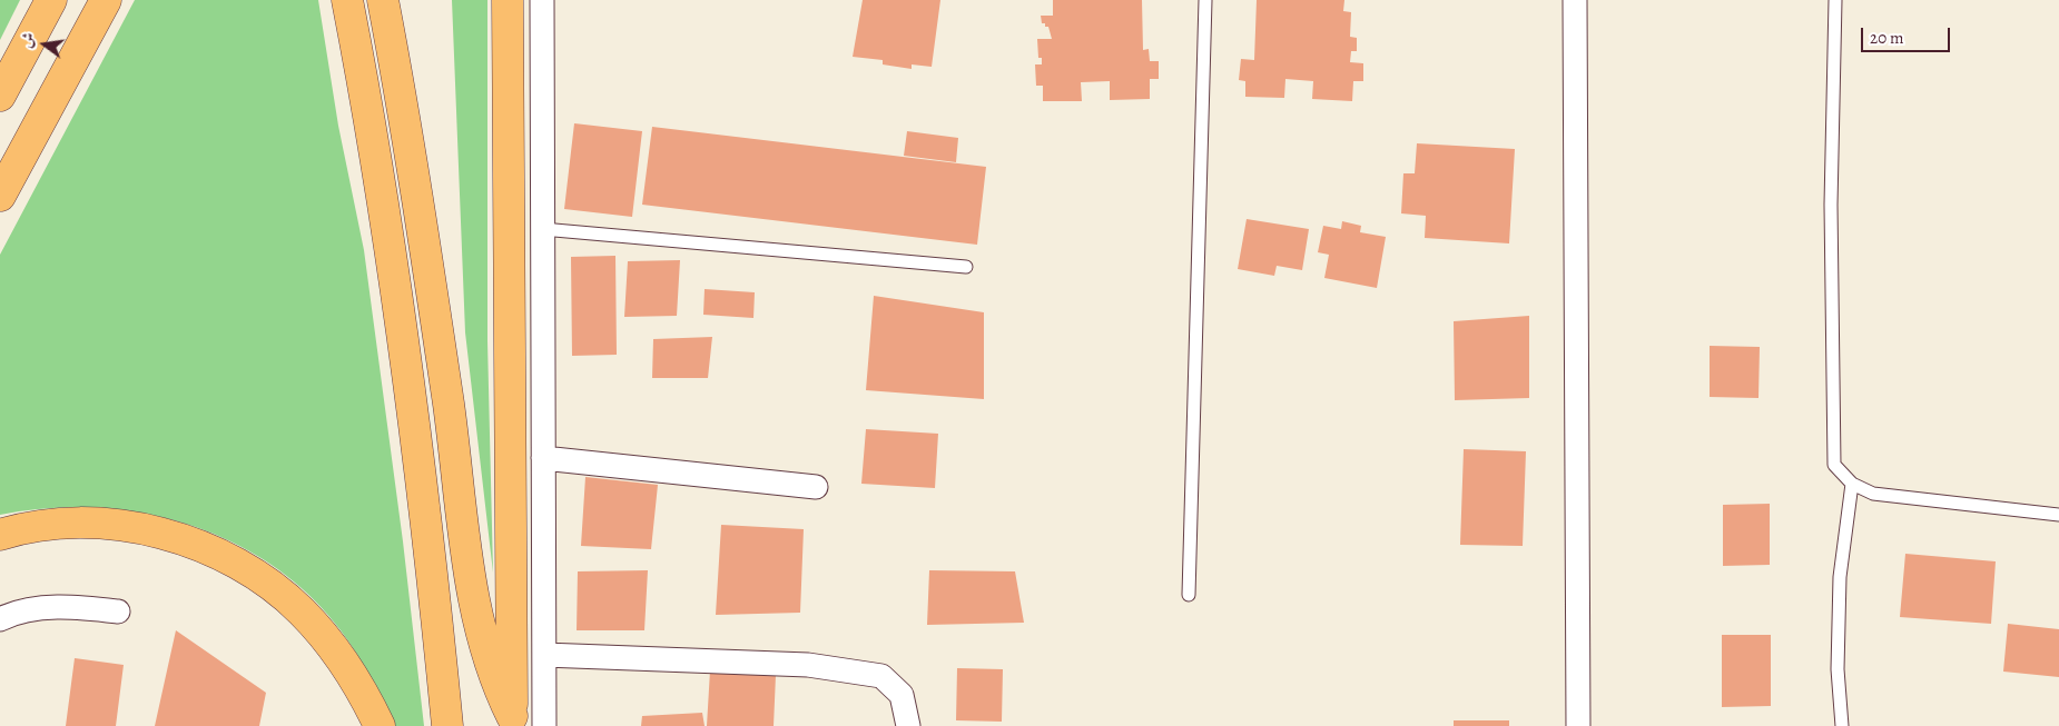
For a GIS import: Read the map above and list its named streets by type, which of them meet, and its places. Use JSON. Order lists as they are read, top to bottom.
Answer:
{
  "scale_bar": "20 m",
  "north": "left"
}
